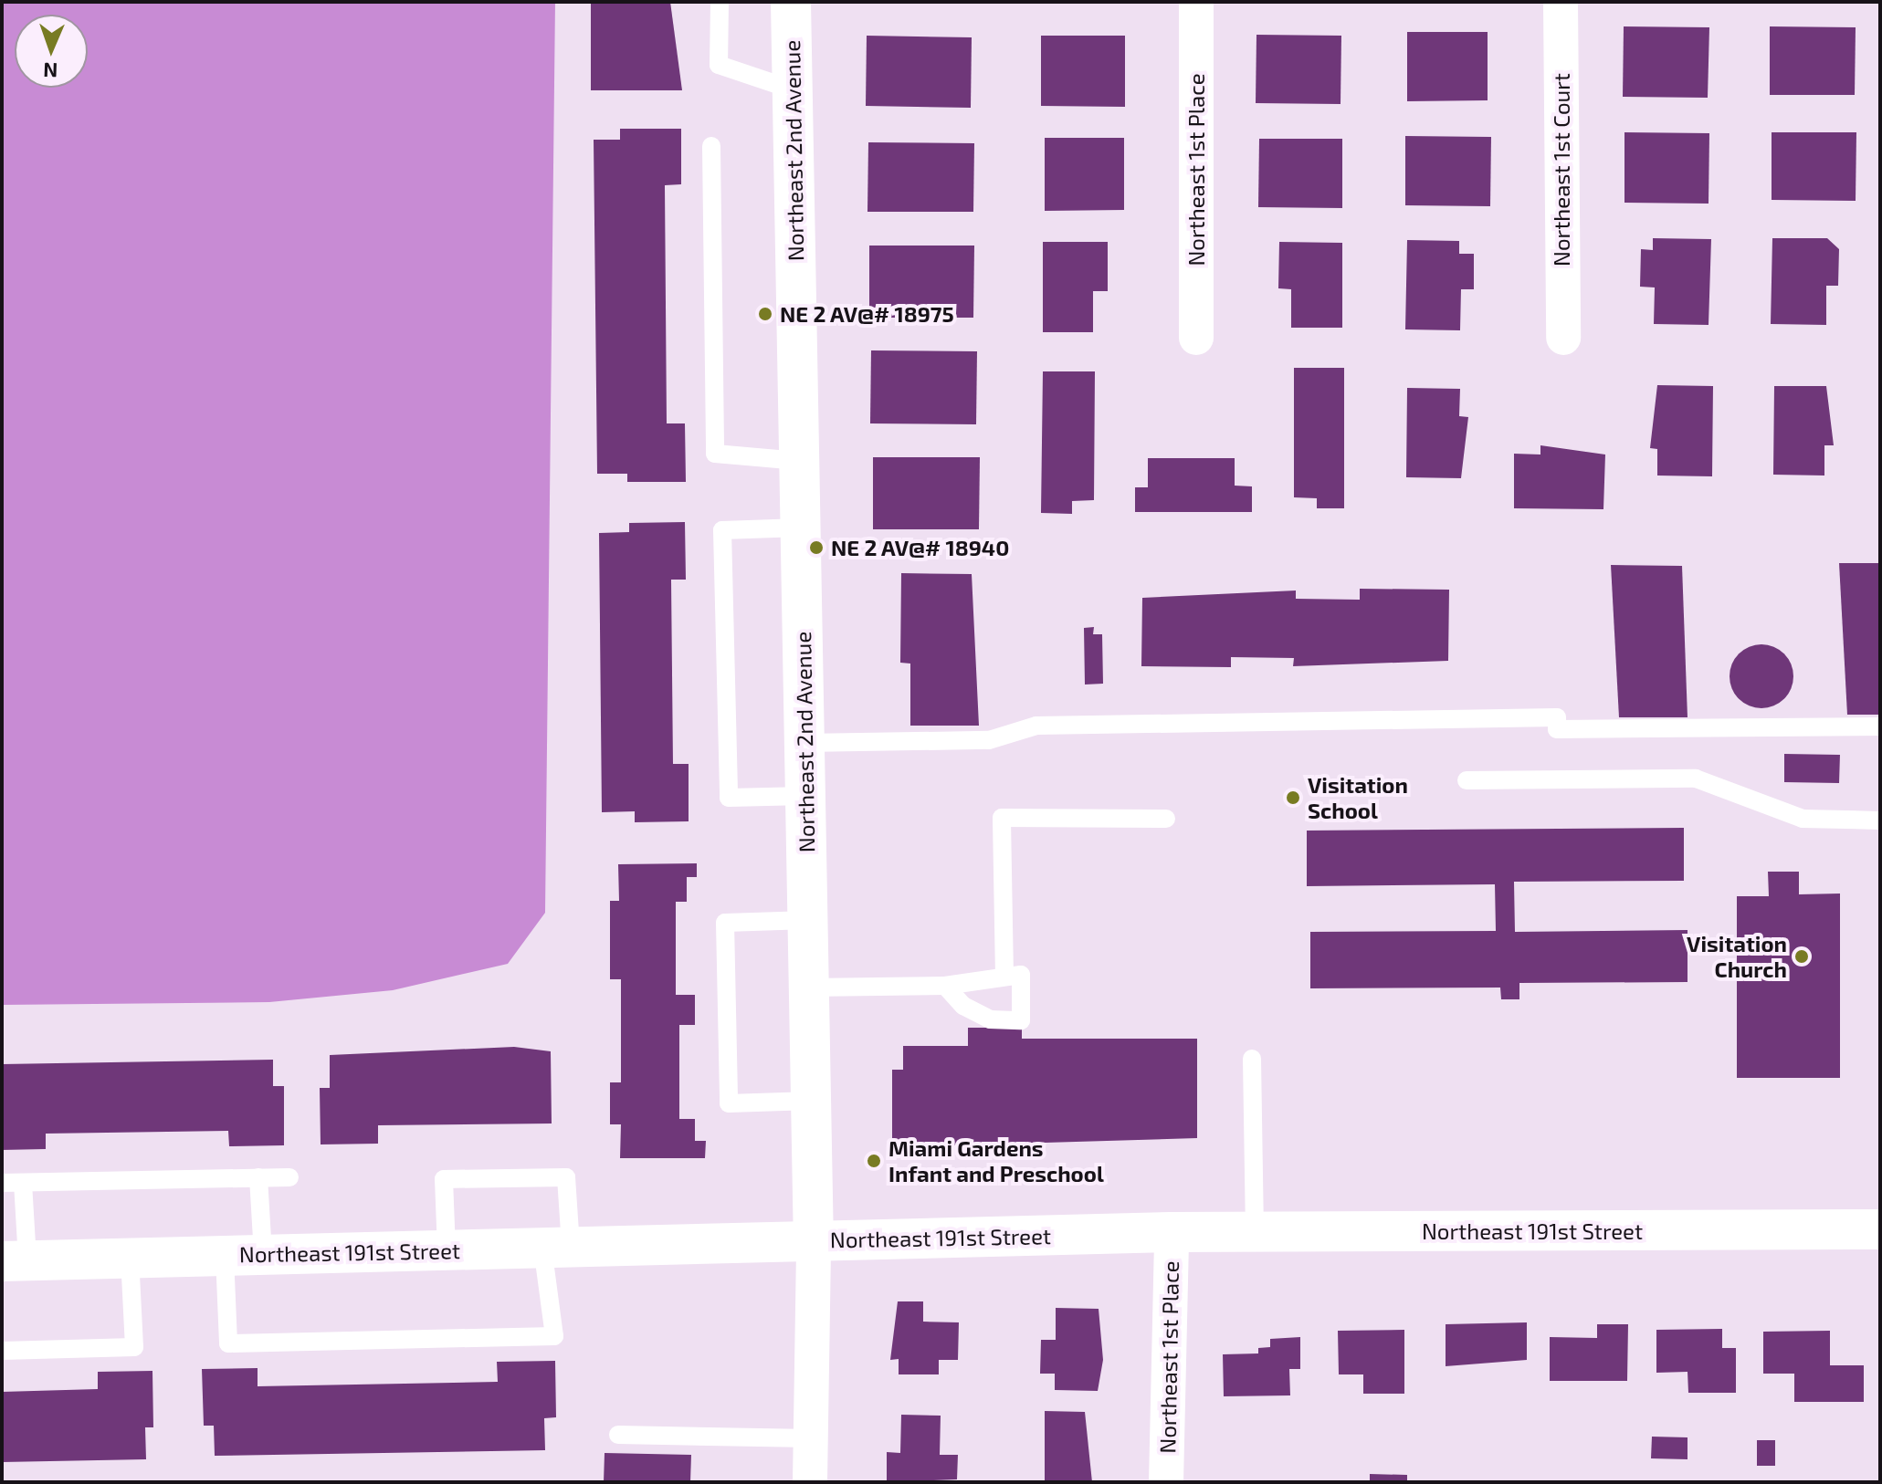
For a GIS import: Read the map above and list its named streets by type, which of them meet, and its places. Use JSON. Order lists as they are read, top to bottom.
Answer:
{
  "streets": {
    "street": [
      "Northeast 2nd Avenue",
      "Northeast 1st Place",
      "Northeast 1st Court",
      "Northeast 191st Street"
    ]
  },
  "crossings": [
    ["Northeast 2nd Avenue", "Northeast 191st Street"],
    ["Northeast 1st Place", "Northeast 191st Street"]
  ],
  "places": [
    "NE 2 AV@# 18975",
    "NE 2 AV@# 18940",
    "Visitation School",
    "Visitation Church",
    "Miami Gardens Infant and Preschool"
  ],
  "north": "bottom"
}
